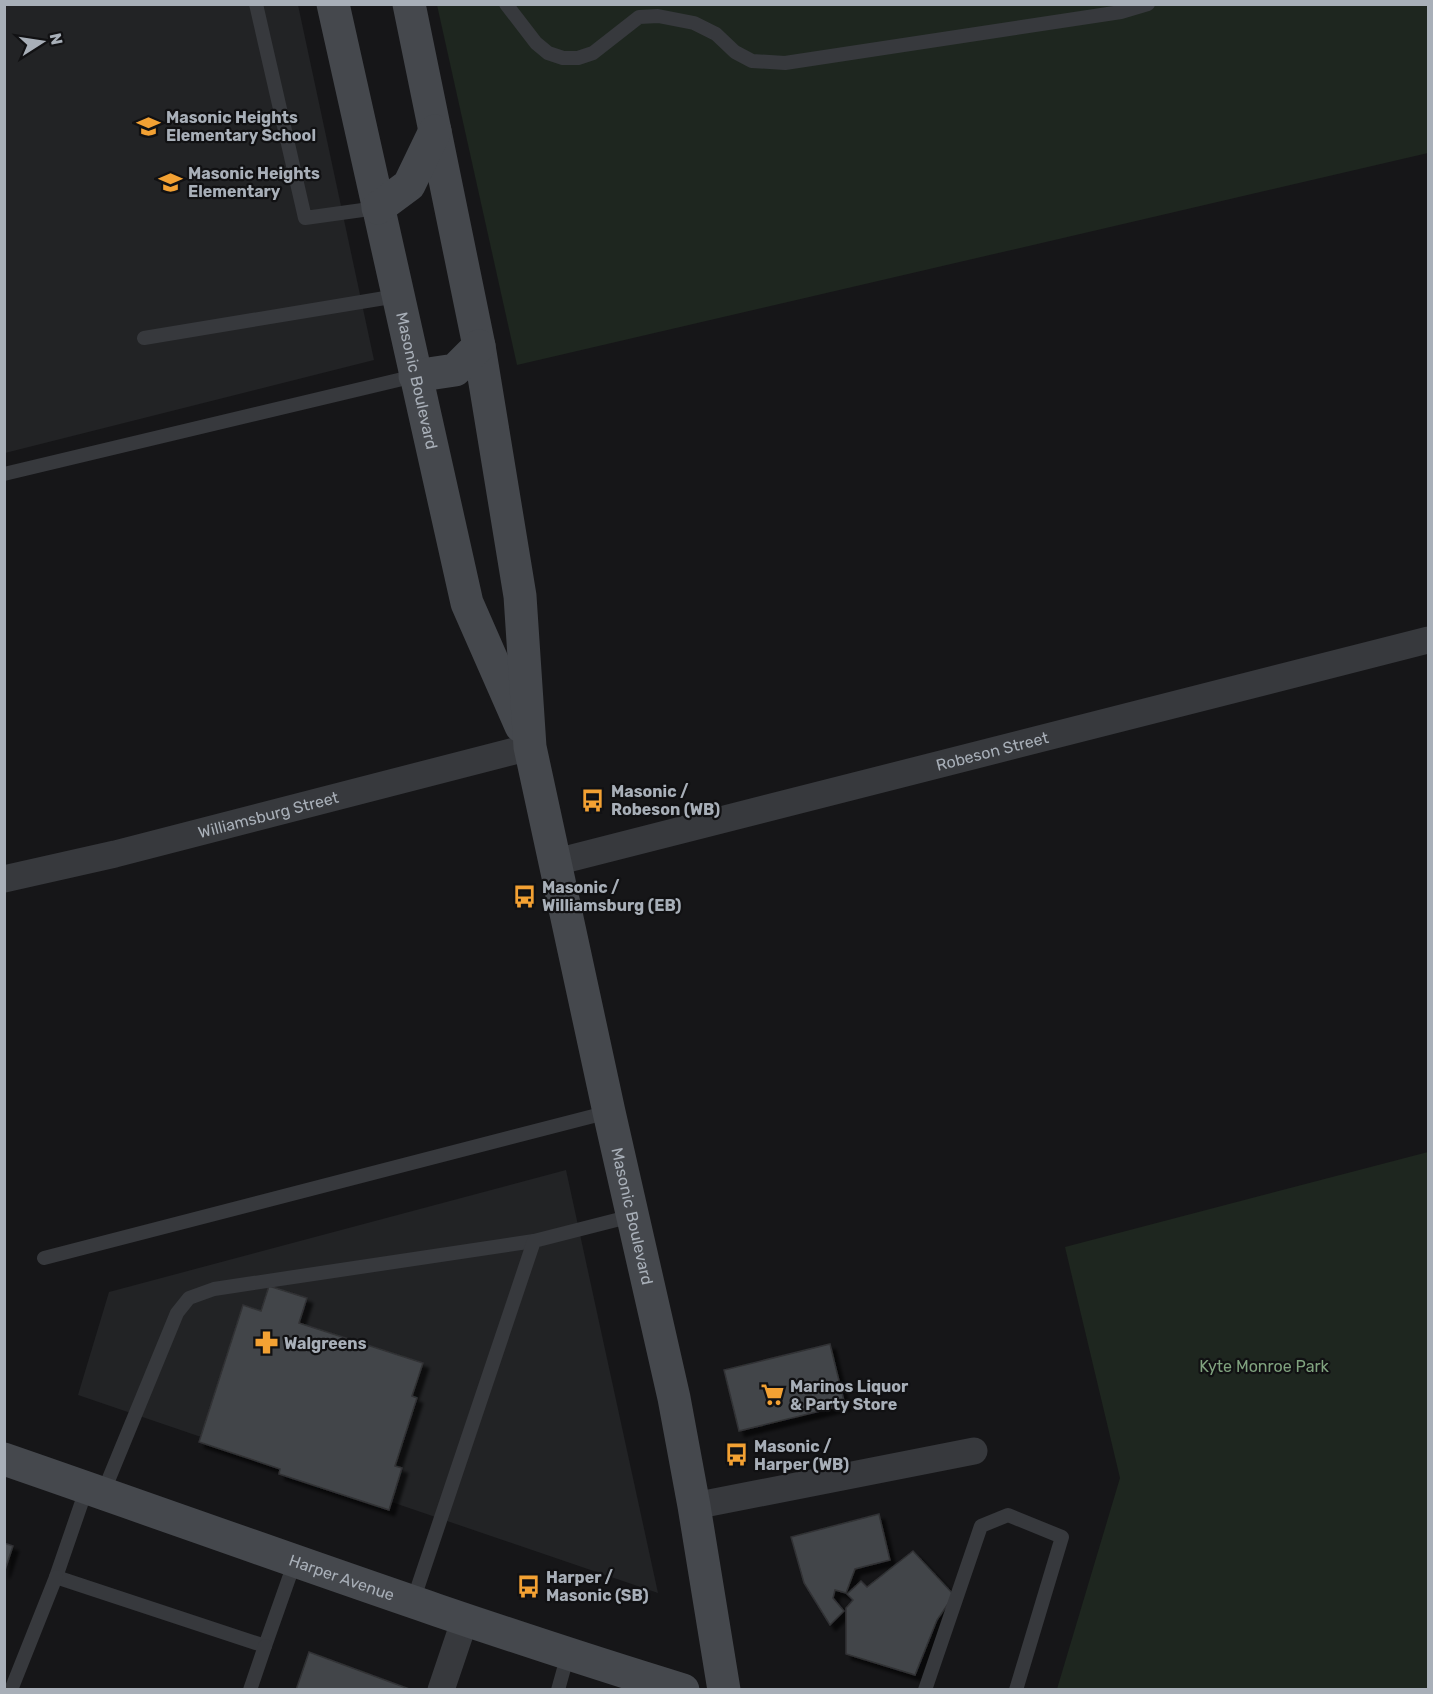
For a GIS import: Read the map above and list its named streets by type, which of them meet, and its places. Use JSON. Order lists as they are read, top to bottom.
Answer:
{
  "streets": {
    "main road": ["Masonic Boulevard", "Harper Avenue"],
    "street": ["Robeson Street", "Williamsburg Street"]
  },
  "crossings": [
    ["Masonic Boulevard", "Robeson Street"],
    ["Masonic Boulevard", "Williamsburg Street"]
  ],
  "parks": ["Kyte Monroe Park"],
  "places": {
    "school or university": ["Masonic Heights Elementary School", "Masonic Heights Elementary"],
    "bus stop": [
      "Masonic / Robeson (WB)",
      "Masonic / Williamsburg (EB)",
      "Masonic / Harper (WB)",
      "Harper / Masonic (SB)"
    ],
    "pharmacy": ["Walgreens"],
    "supermarket": ["Marinos Liquor & Party Store"]
  },
  "north": "right"
}
